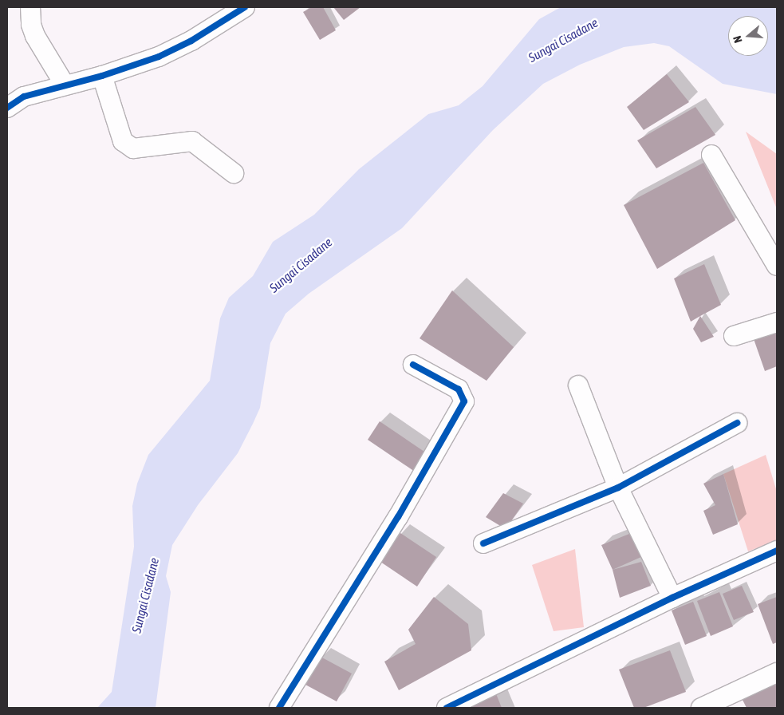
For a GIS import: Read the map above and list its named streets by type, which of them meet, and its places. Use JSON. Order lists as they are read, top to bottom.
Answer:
{
  "water": ["Sungai Cisadane"],
  "north": "left"
}
